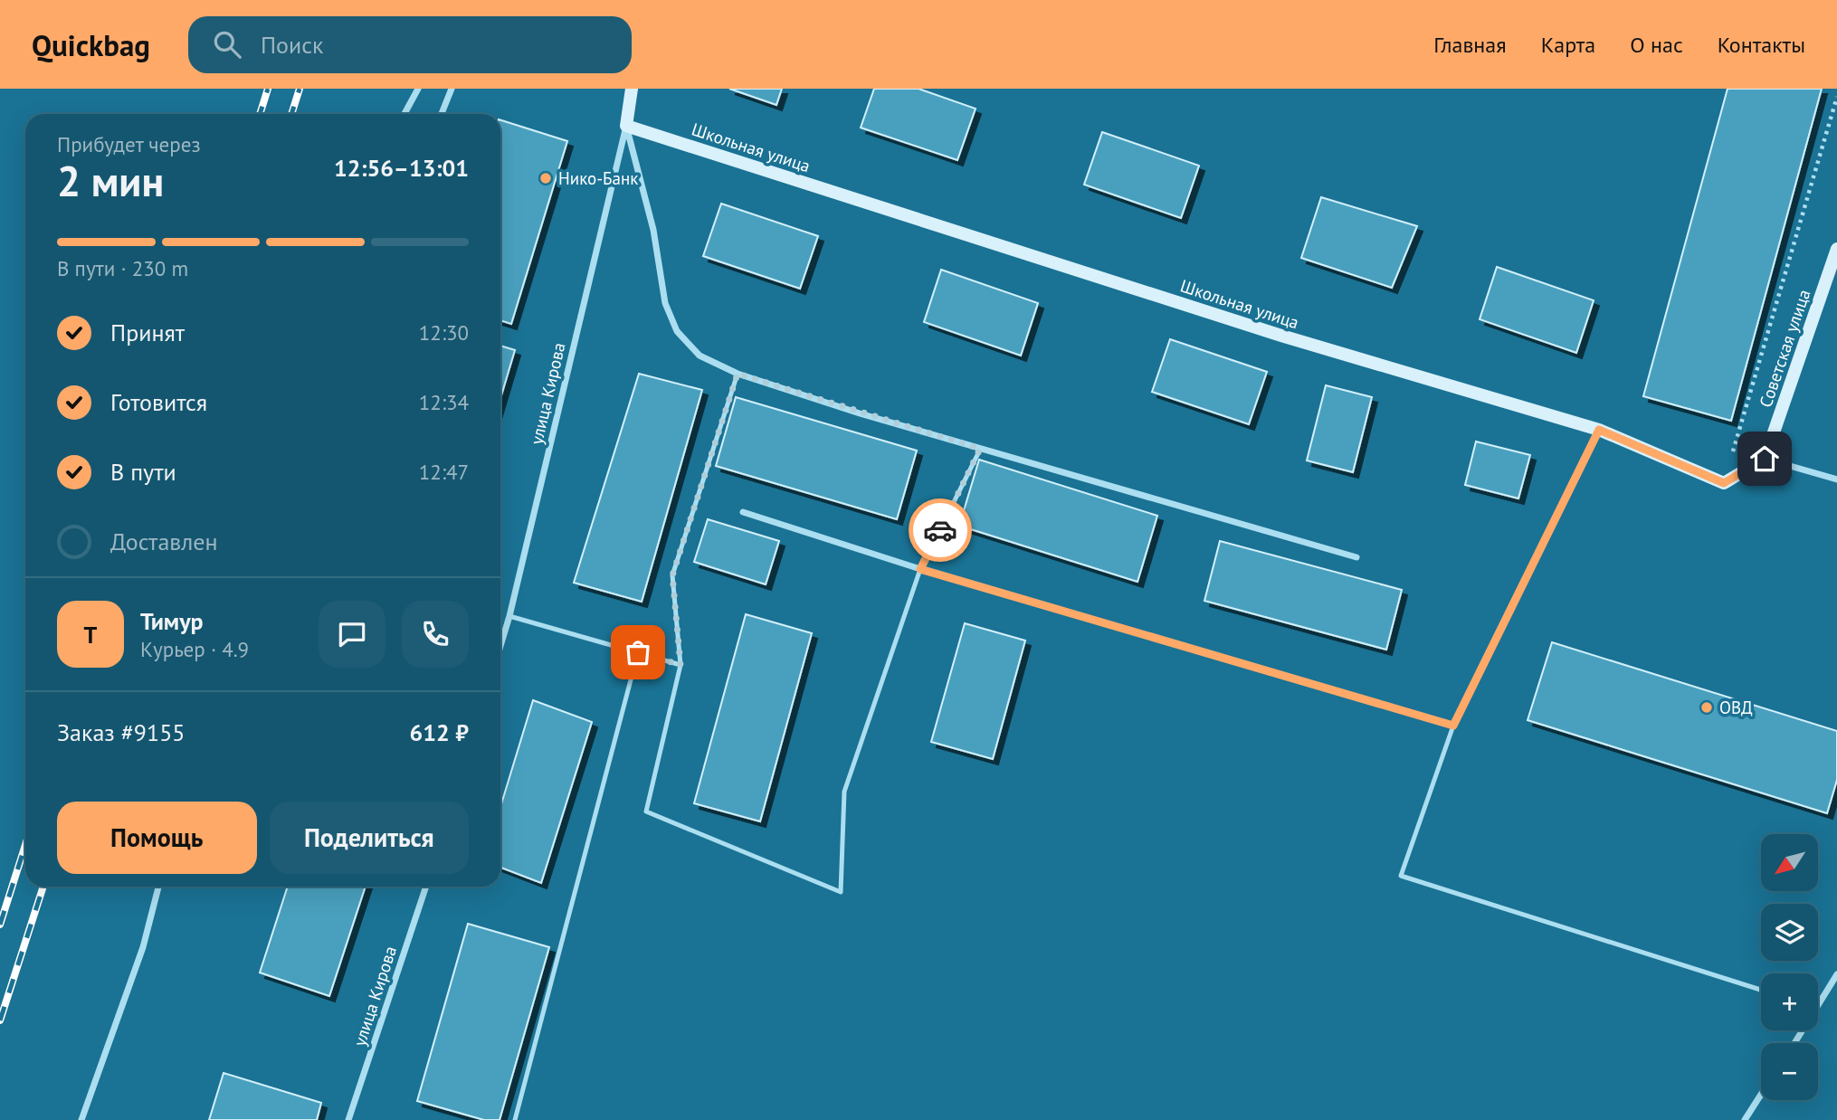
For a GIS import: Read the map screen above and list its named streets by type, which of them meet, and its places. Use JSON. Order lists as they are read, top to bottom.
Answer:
{
  "streets": {
    "street": ["Школьная улица", "Советская улица", "улица Кирова"]
  },
  "crossings": [
    ["Школьная улица", "улица Кирова"]
  ],
  "places": ["Нико-Банк", "ОВД"],
  "north": "bottom left",
  "page": {
    "header": "Quickbag",
    "search": "Поиск",
    "nav": [
      "Главная",
      "Карта",
      "О нас",
      "Контакты"
    ],
    "heading": ["2 мин", "Прибудет через", "12:56–13:01"],
    "panel": [
      "Тимур",
      "Курьер · 4.9",
      "Заказ #9155",
      "612 ₽"
    ],
    "bar": "В пути · 230 m",
    "list": [
      ["Принят", "12:30"],
      ["Готовится", "12:34"],
      ["В пути", "12:47"],
      "Доставлен"
    ],
    "round": "Т",
    "buttons": ["Помощь", "Поделиться"],
    "map_buttons": ["+", "−"]
  }
}
